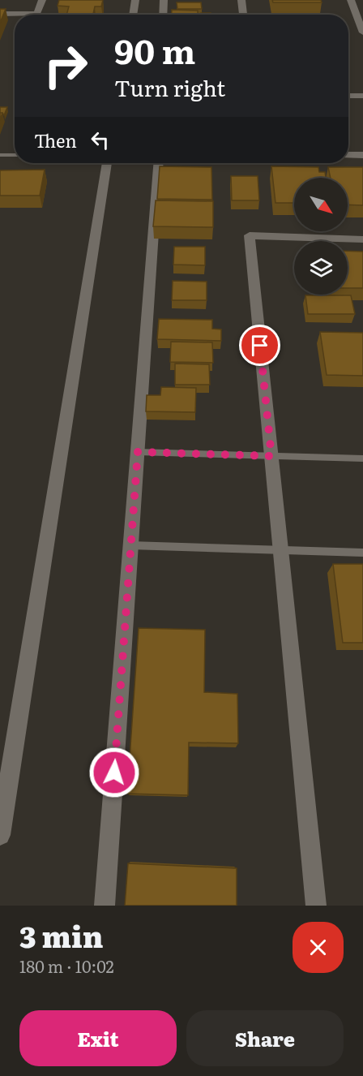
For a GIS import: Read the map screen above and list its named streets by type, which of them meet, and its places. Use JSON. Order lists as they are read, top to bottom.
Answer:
{
  "north": "bottom right",
  "page": {
    "turn": ["90 m", "Turn right"],
    "then": "Then",
    "heading": ["3 min", "180 m · 10:02"],
    "buttons": ["Exit", "Share"]
  }
}
